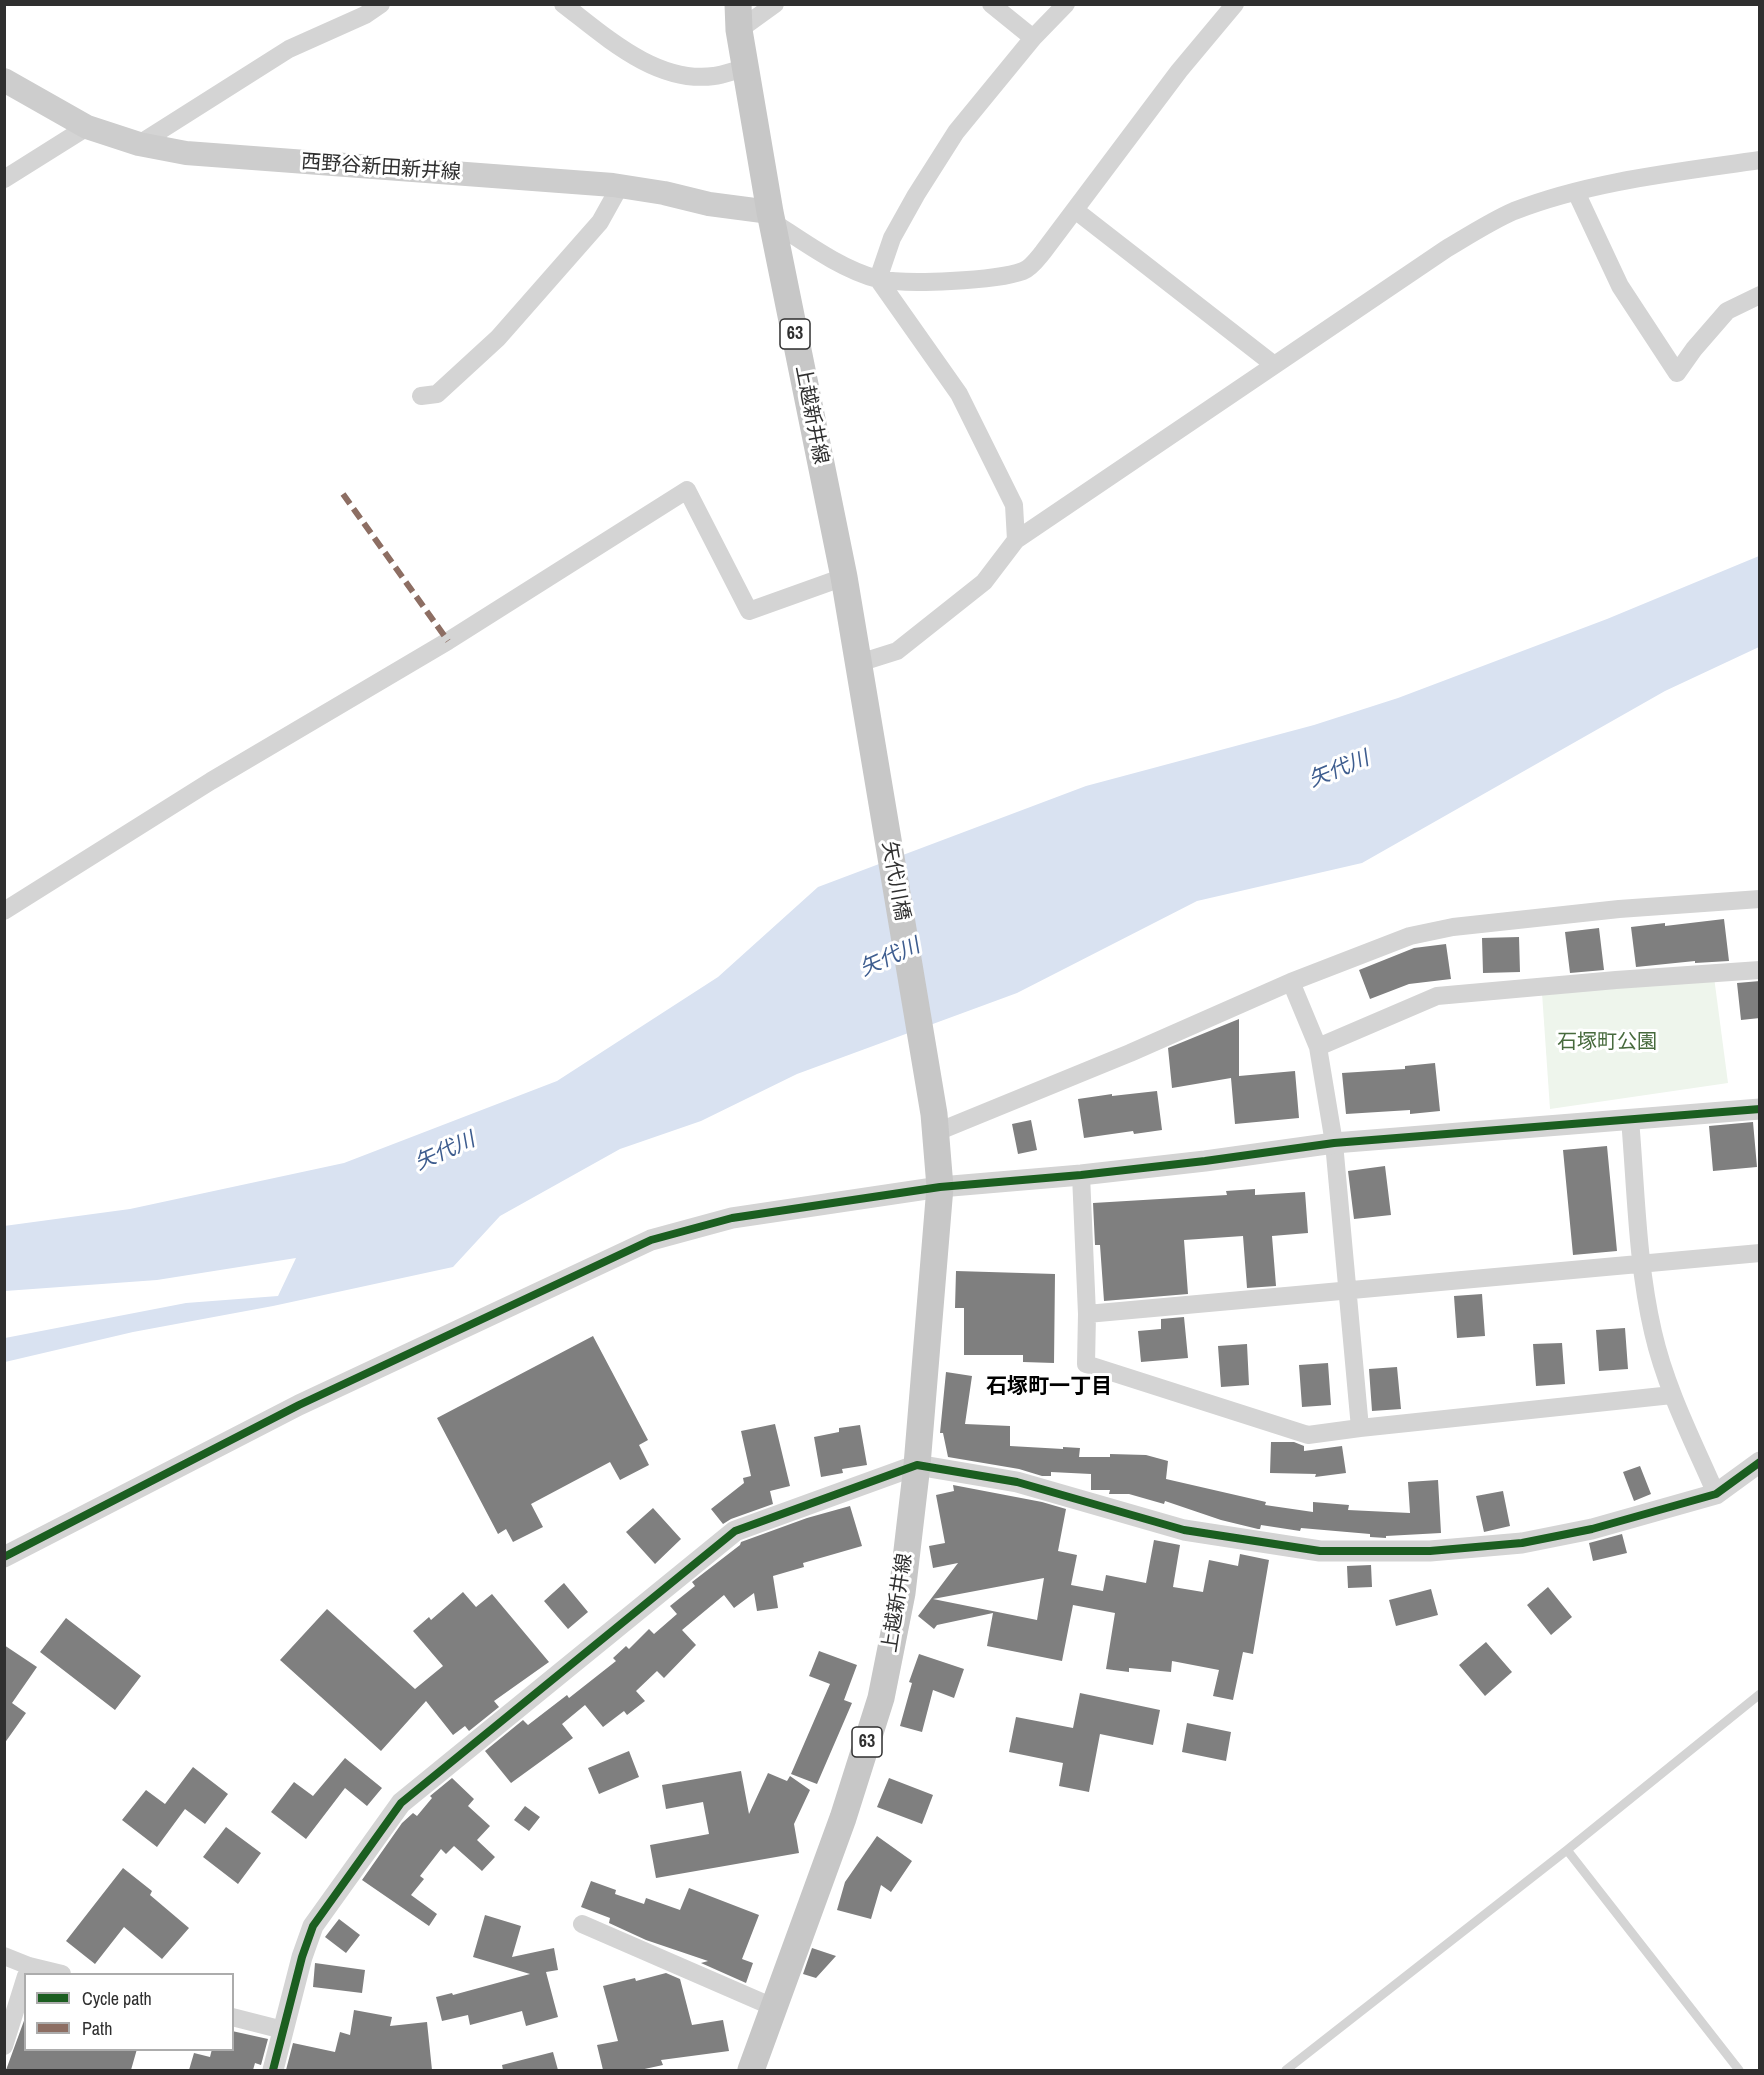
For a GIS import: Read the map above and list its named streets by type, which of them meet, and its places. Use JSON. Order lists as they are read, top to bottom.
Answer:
{
  "streets": {
    "main road": [
      "西野谷新田新井線",
      "63",
      "上越新井線",
      "矢代川橋"
    ]
  },
  "crossings": [
    ["西野谷新田新井線", "上越新井線"],
    ["上越新井線", "矢代川橋"]
  ],
  "districts": ["石塚町一丁目"],
  "water": ["矢代川"],
  "parks": ["石塚町公園"],
  "legend": ["Cycle path", "Path"]
}
